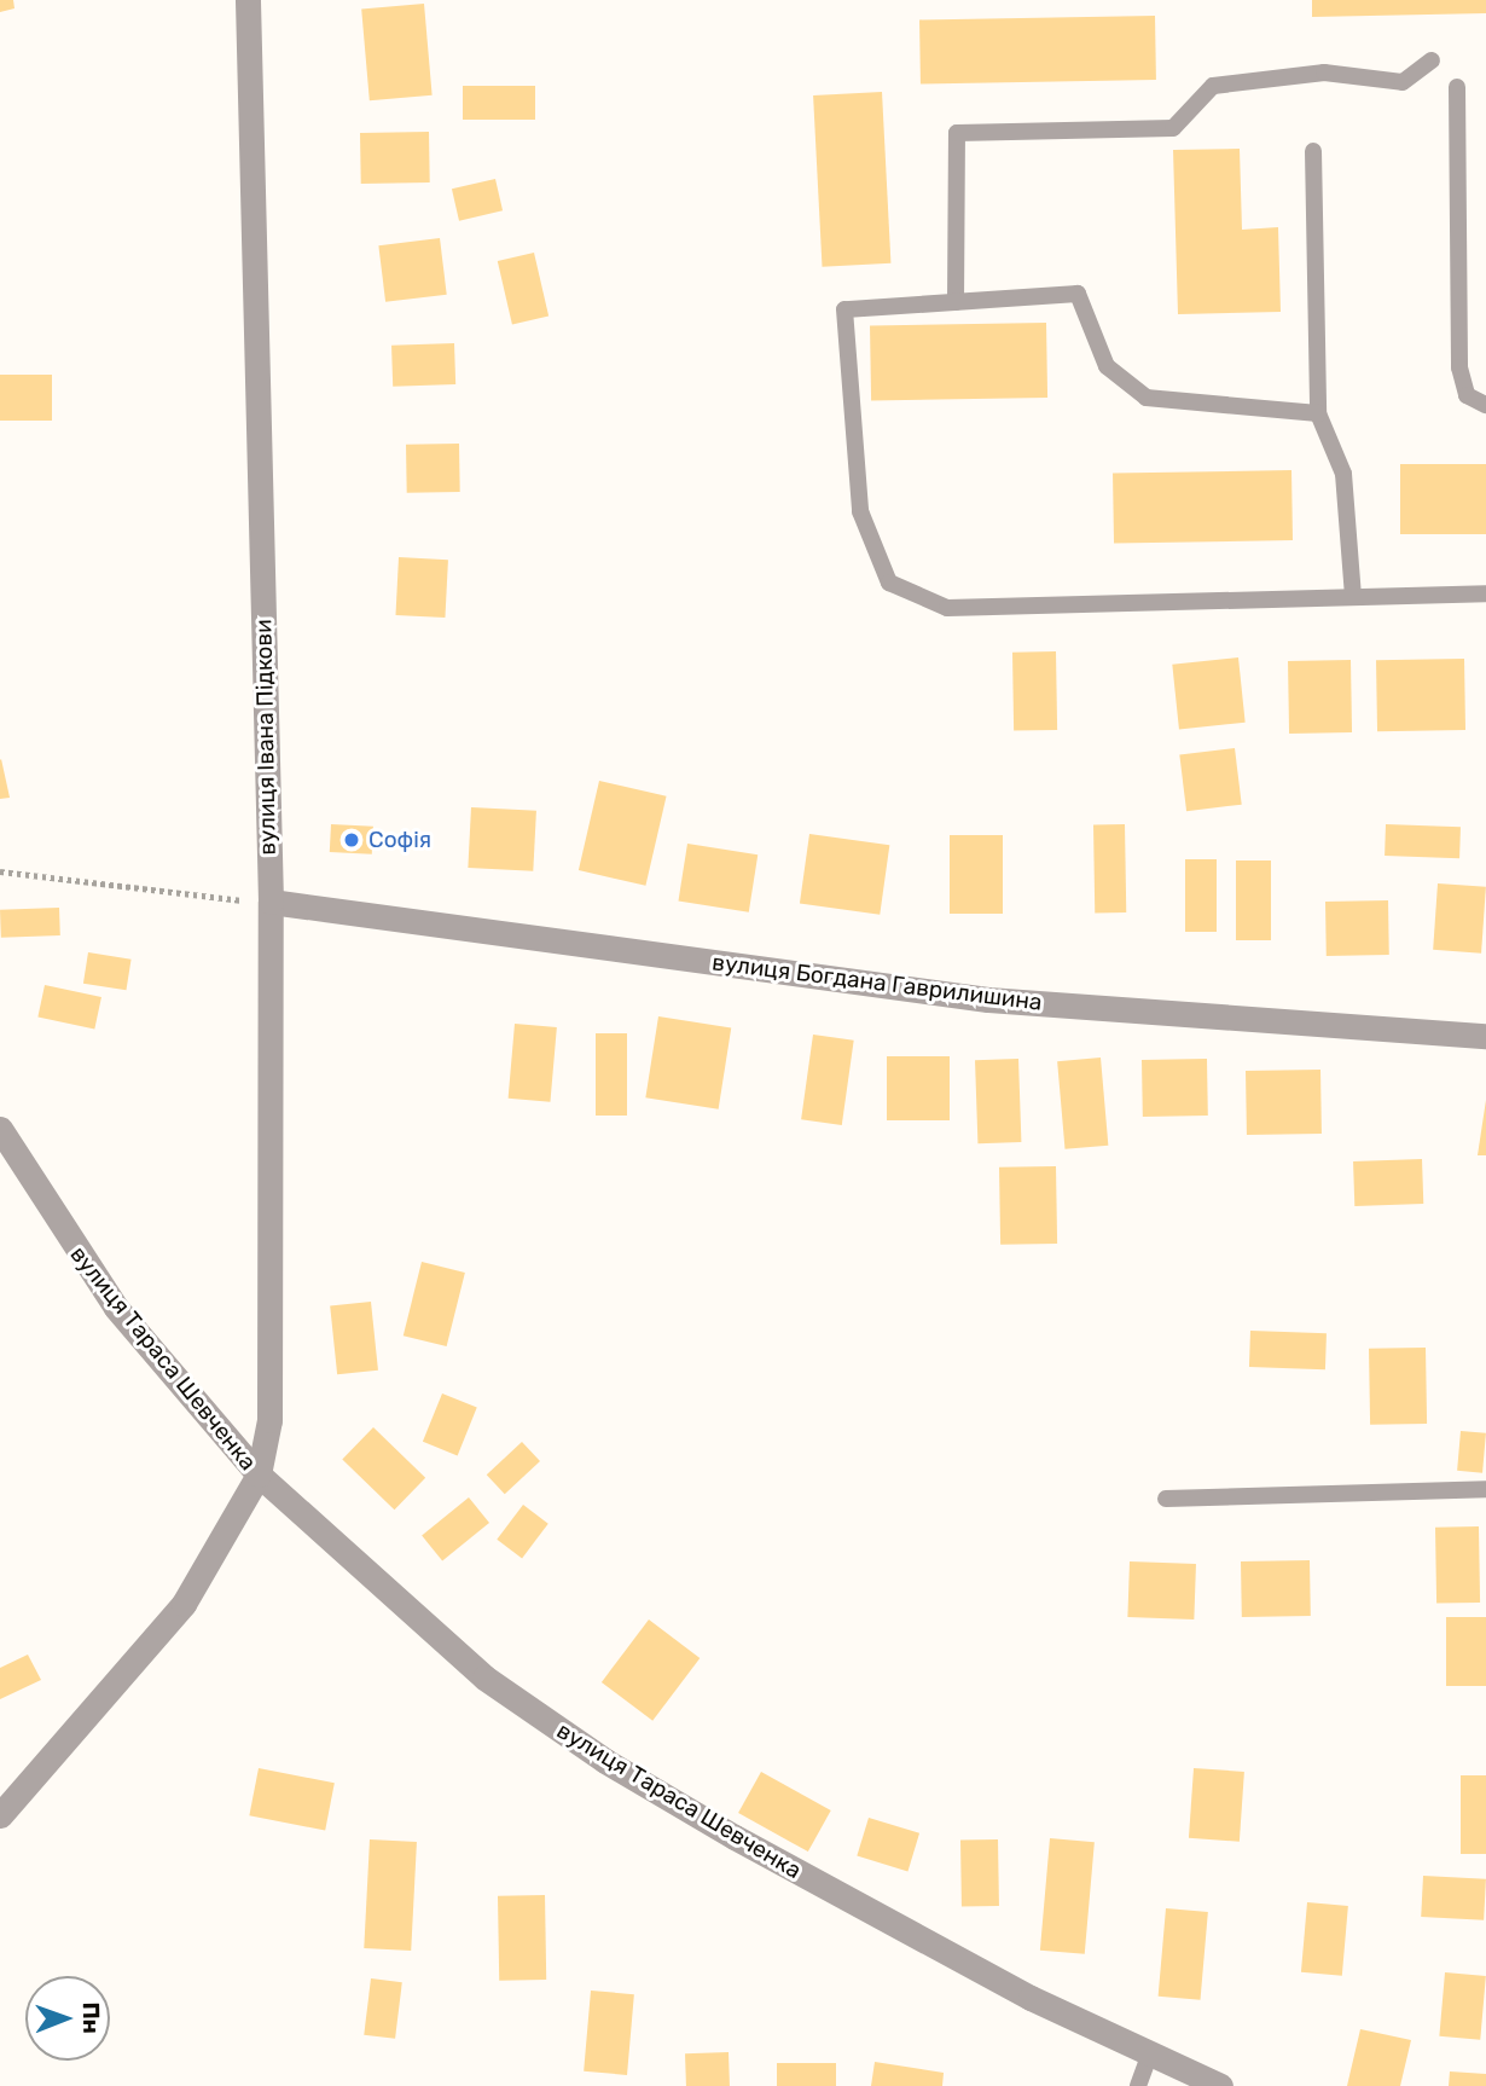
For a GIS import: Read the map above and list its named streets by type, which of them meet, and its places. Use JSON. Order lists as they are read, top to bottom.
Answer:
{
  "streets": {
    "street": ["вулиця Івана Підкови", "вулиця Богдана Гаврилишина", "вулиця Тараса Шевченка"]
  },
  "crossings": [
    ["вулиця Івана Підкови", "вулиця Богдана Гаврилишина"],
    ["вулиця Івана Підкови", "вулиця Тараса Шевченка"]
  ],
  "places": ["Софія"],
  "north": "right"
}
